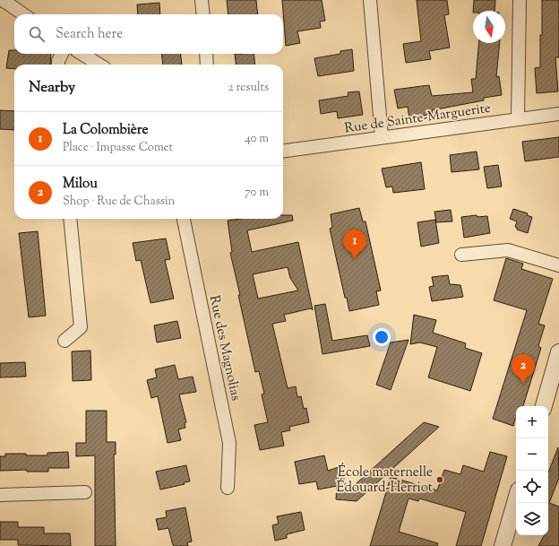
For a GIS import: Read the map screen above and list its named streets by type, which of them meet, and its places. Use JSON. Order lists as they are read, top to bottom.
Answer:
{
  "streets": {
    "street": ["Rue de Sainte-Marguerite", "Rue des Magnolias"]
  },
  "places": ["École maternelle Édouard-Herriot"],
  "north": "bottom",
  "page": {
    "search": "Search here",
    "heading": ["Nearby", "2 results"],
    "list": [
      {
        "mark": "1",
        "name": "La Colombière",
        "note": "Place · Impasse Comet",
        "value": "40 m"
      },
      {
        "mark": "2",
        "name": "Milou",
        "note": "Shop · Rue de Chassin",
        "value": "70 m"
      }
    ],
    "pins": ["1", "2"],
    "map_buttons": ["+", "−"]
  }
}
